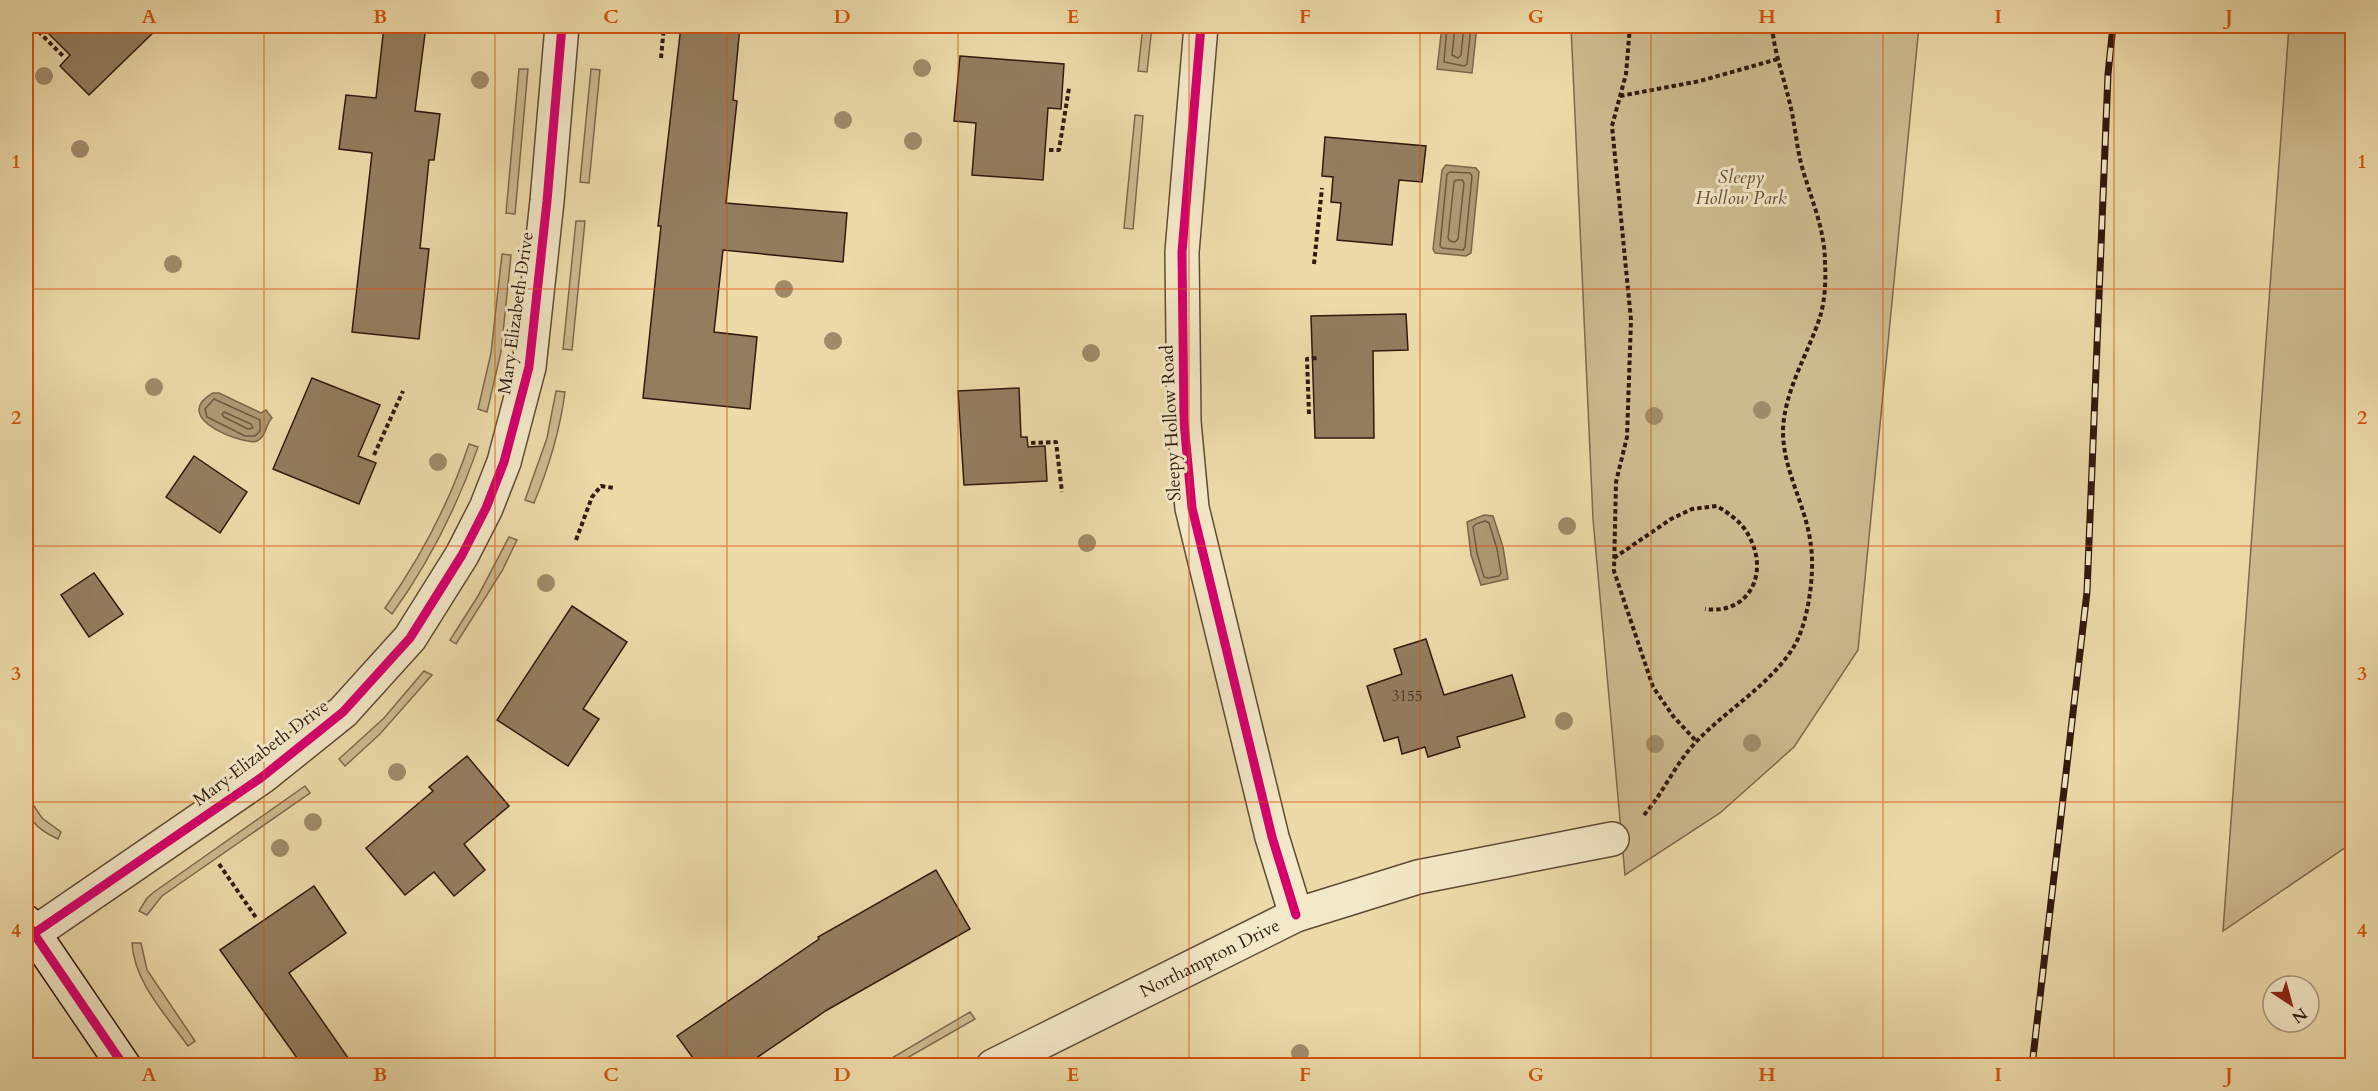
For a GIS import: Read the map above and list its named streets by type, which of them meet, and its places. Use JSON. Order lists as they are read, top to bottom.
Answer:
{
  "streets": {
    "street": ["Mary Elizabeth Drive", "Sleepy Hollow Road", "Northampton Drive"]
  },
  "crossings": [
    ["Sleepy Hollow Road", "Northampton Drive"]
  ],
  "parks": ["Sleepy Hollow Park"],
  "house_numbers": ["3155"],
  "north": "bottom right",
  "grid": {
    "columns": [
      "A",
      "B",
      "C",
      "D",
      "E",
      "F",
      "G",
      "H",
      "I",
      "J"
    ],
    "rows": [
      "1",
      "2",
      "3",
      "4"
    ]
  }
}
